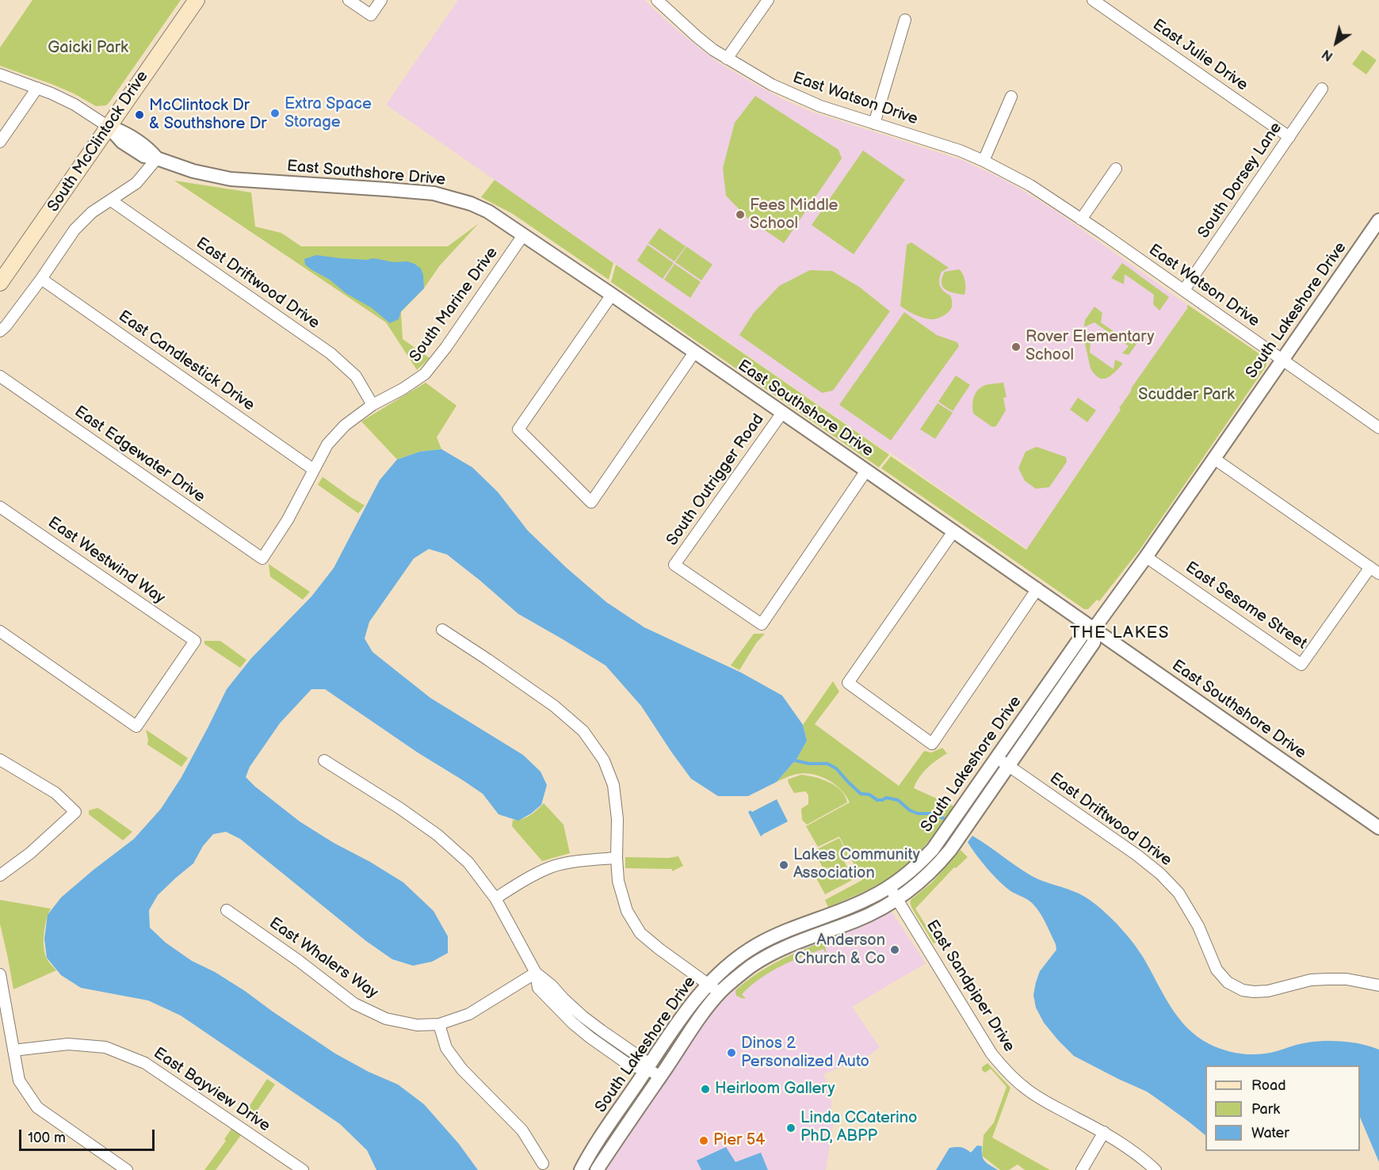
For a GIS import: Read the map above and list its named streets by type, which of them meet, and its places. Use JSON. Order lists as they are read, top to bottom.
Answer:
{
  "streets": {
    "main road": ["South McClintock Drive"],
    "street": [
      "East Julie Drive",
      "East Watson Drive",
      "East Southshore Drive",
      "South Dorsey Lane",
      "East Driftwood Drive",
      "South Marine Drive",
      "South Lakeshore Drive",
      "East Candlestick Drive",
      "East Edgewater Drive",
      "South Outrigger Road",
      "East Westwind Way",
      "East Sesame Street",
      "East Whalers Way",
      "East Sandpiper Drive",
      "East Bayview Drive"
    ]
  },
  "crossings": [
    ["East Julie Drive", "South Dorsey Lane"],
    ["East Watson Drive", "South Dorsey Lane"],
    ["East Watson Drive", "South Lakeshore Drive"],
    ["South McClintock Drive", "East Southshore Drive"],
    ["East Southshore Drive", "South Marine Drive"],
    ["East Southshore Drive", "South Lakeshore Drive"],
    ["East Southshore Drive", "South Outrigger Road"],
    ["East Driftwood Drive", "South Marine Drive"],
    ["East Driftwood Drive", "South Lakeshore Drive"],
    ["South Marine Drive", "East Candlestick Drive"],
    ["South Marine Drive", "East Edgewater Drive"],
    ["South Lakeshore Drive", "East Sesame Street"],
    ["South Lakeshore Drive", "East Sandpiper Drive"]
  ],
  "districts": ["THE LAKES"],
  "parks": ["Gaicki Park", "Scudder Park"],
  "places": [
    "Extra Space Storage",
    "McClintock Dr & Southshore Dr",
    "Fees Middle School",
    "Rover Elementary School",
    "Lakes Community Association",
    "Anderson Church & Co",
    "Dinos 2 Personalized Auto",
    "Heirloom Gallery",
    "Linda CCaterino PhD, ABPP",
    "Pier 54"
  ],
  "legend": ["Road", "Park", "Water"],
  "scale_bar": "100 m",
  "north": "bottom left"
}
